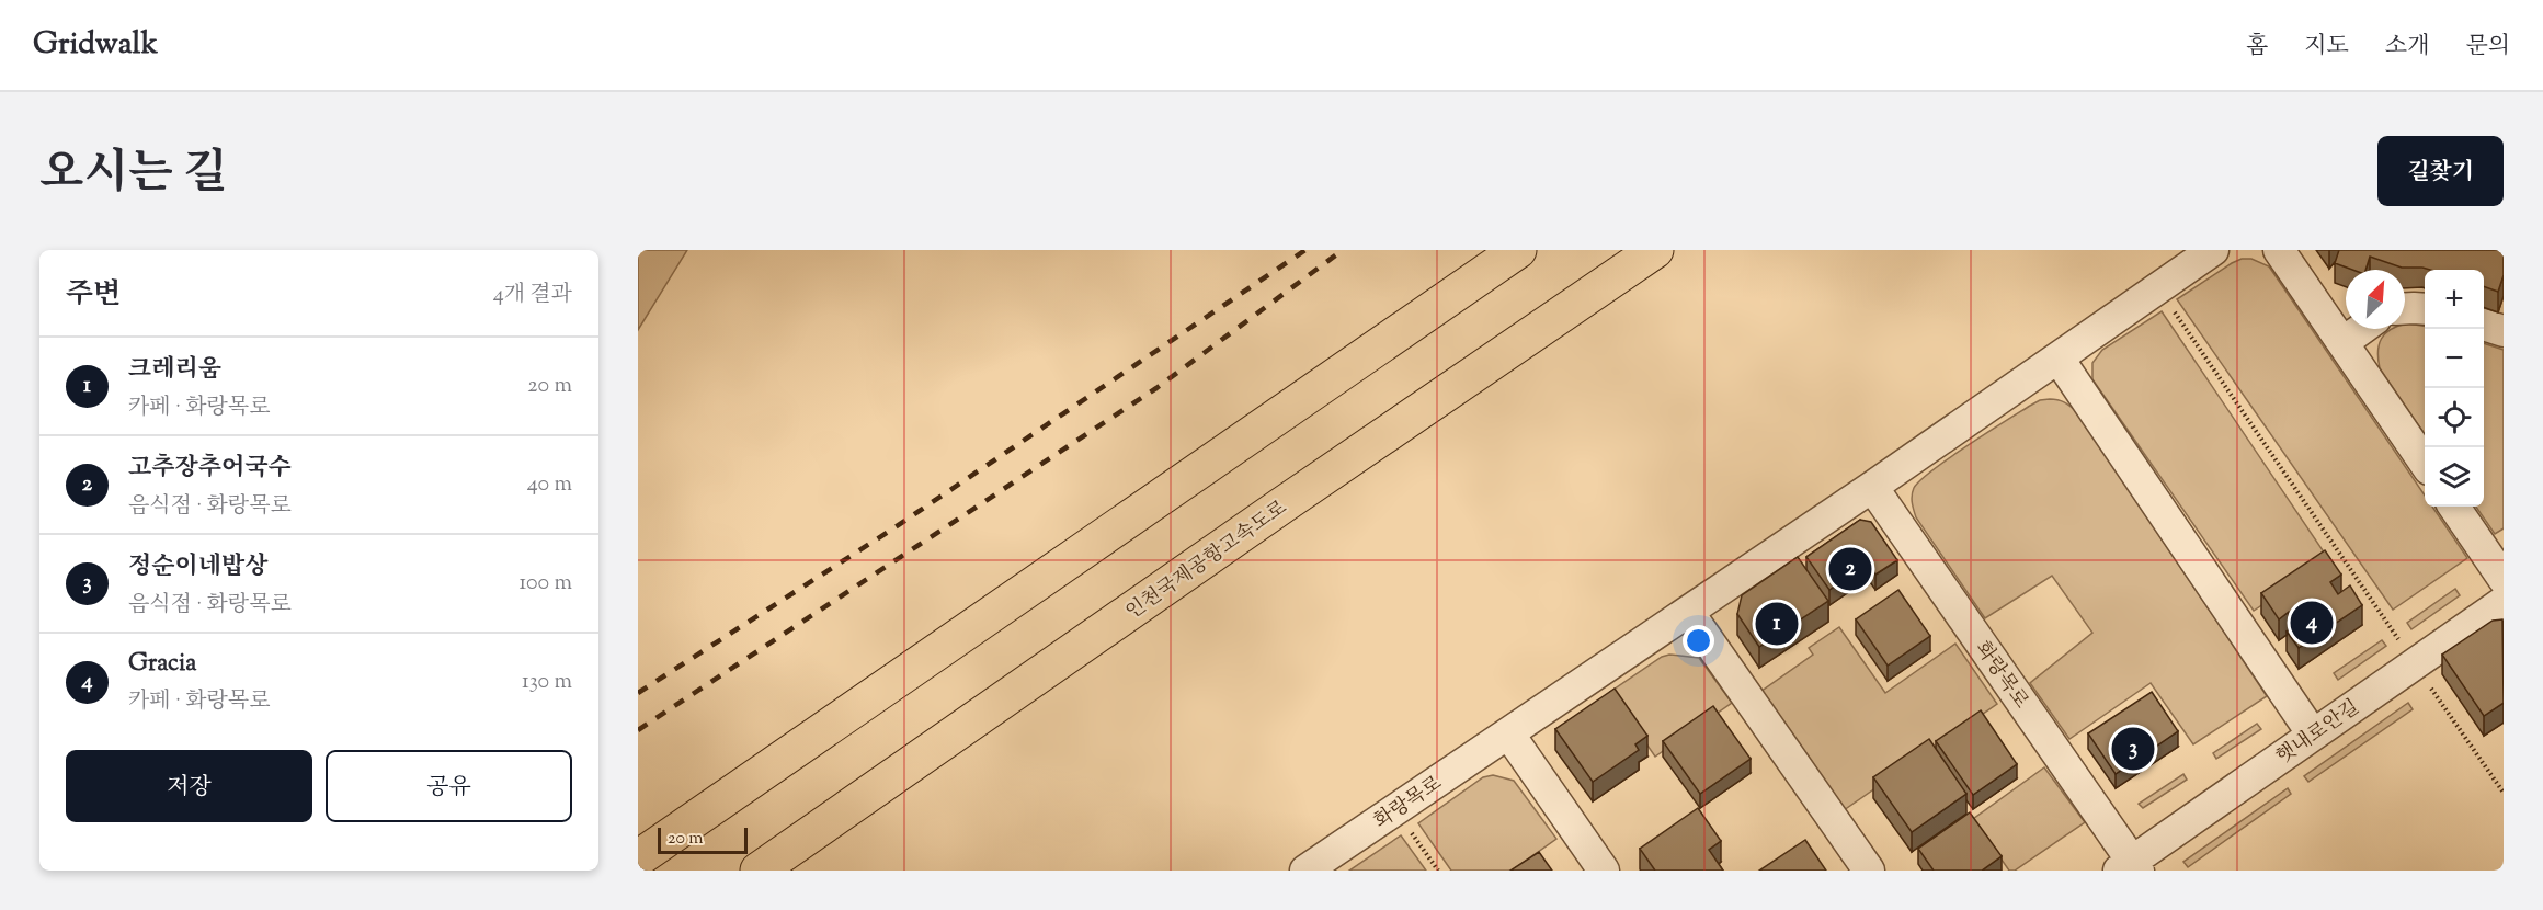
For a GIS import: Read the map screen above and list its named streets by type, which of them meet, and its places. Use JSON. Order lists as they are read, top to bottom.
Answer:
{
  "streets": {
    "highway": ["인천국제공항고속도로"],
    "street": ["화랑목로", "햇내로안길"]
  },
  "crossings": [
    ["화랑목로", "햇내로안길"]
  ],
  "scale_bar": "20 m",
  "north": "top right",
  "page": {
    "header": "Gridwalk",
    "nav": [
      "홈",
      "지도",
      "소개",
      "문의"
    ],
    "title": "오시는 길",
    "buttons": [
      "길찾기",
      ["저장", "공유"]
    ],
    "heading": ["주변", "4개 결과"],
    "map_buttons": ["+", "−"],
    "list": [
      {
        "mark": "1",
        "name": "크레리움",
        "note": "카페 · 화랑목로",
        "value": "20 m"
      },
      {
        "mark": "2",
        "name": "고추장추어국수",
        "note": "음식점 · 화랑목로",
        "value": "40 m"
      },
      {
        "mark": "3",
        "name": "정순이네밥상",
        "note": "음식점 · 화랑목로",
        "value": "100 m"
      },
      {
        "mark": "4",
        "name": "Gracia",
        "note": "카페 · 화랑목로",
        "value": "130 m"
      }
    ],
    "pins": [
      "2",
      "4",
      "1",
      "3"
    ],
    "scale": "20 m"
  }
}
